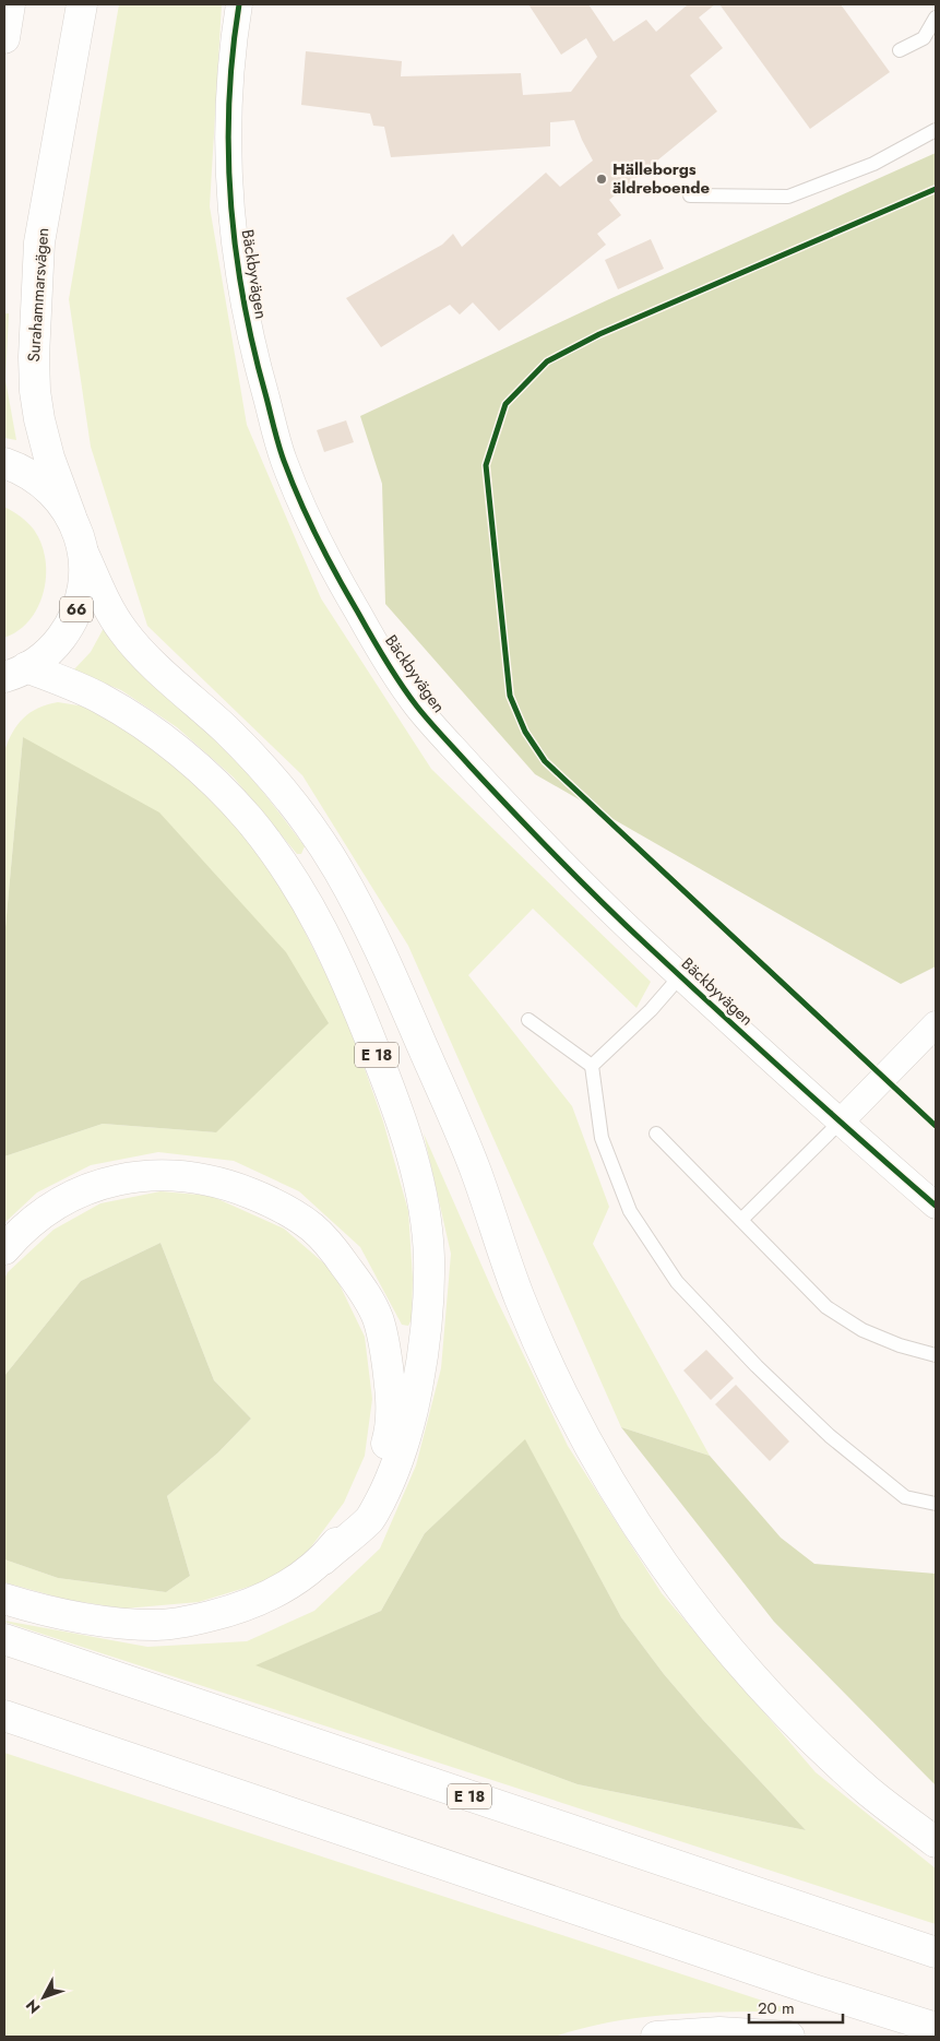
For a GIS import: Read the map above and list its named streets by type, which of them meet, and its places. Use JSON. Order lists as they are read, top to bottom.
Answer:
{
  "streets": {
    "main road": ["Surahammarsvägen", "66", "E 18"],
    "street": ["Bäckbyvägen"]
  },
  "crossings": [
    ["Surahammarsvägen", "66"],
    ["66", "E 18"]
  ],
  "places": ["Hälleborgs äldreboende"],
  "scale_bar": "20 m",
  "north": "bottom left"
}
